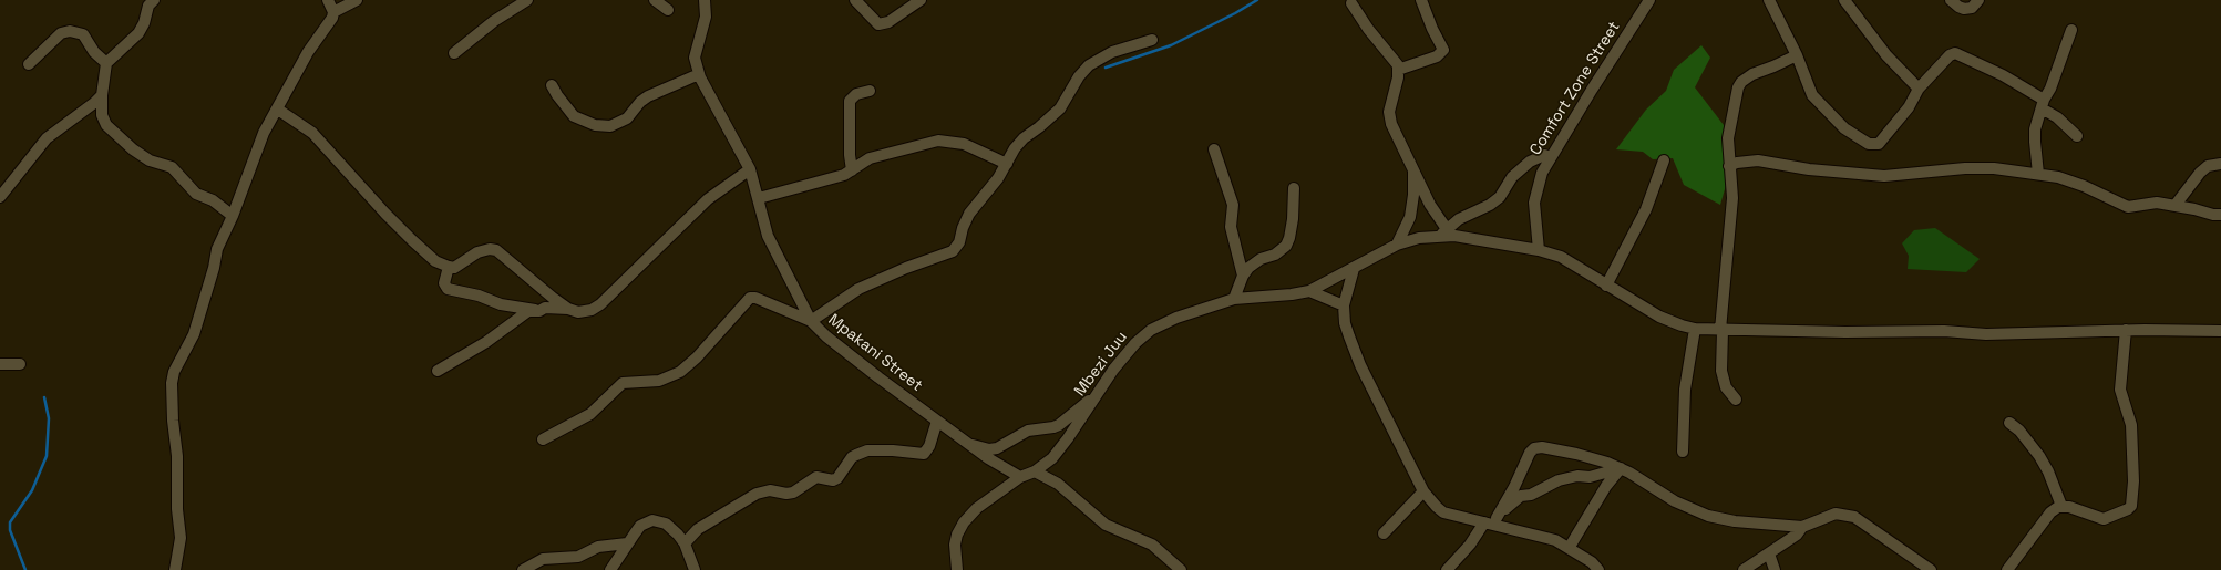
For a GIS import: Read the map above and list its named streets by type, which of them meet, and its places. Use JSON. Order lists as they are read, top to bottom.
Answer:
{
  "streets": {
    "street": ["Comfort Zone Street", "Mpakani Street", "Mbezi Juu"]
  },
  "crossings": [
    ["Comfort Zone Street", "Mbezi Juu"]
  ]
}
